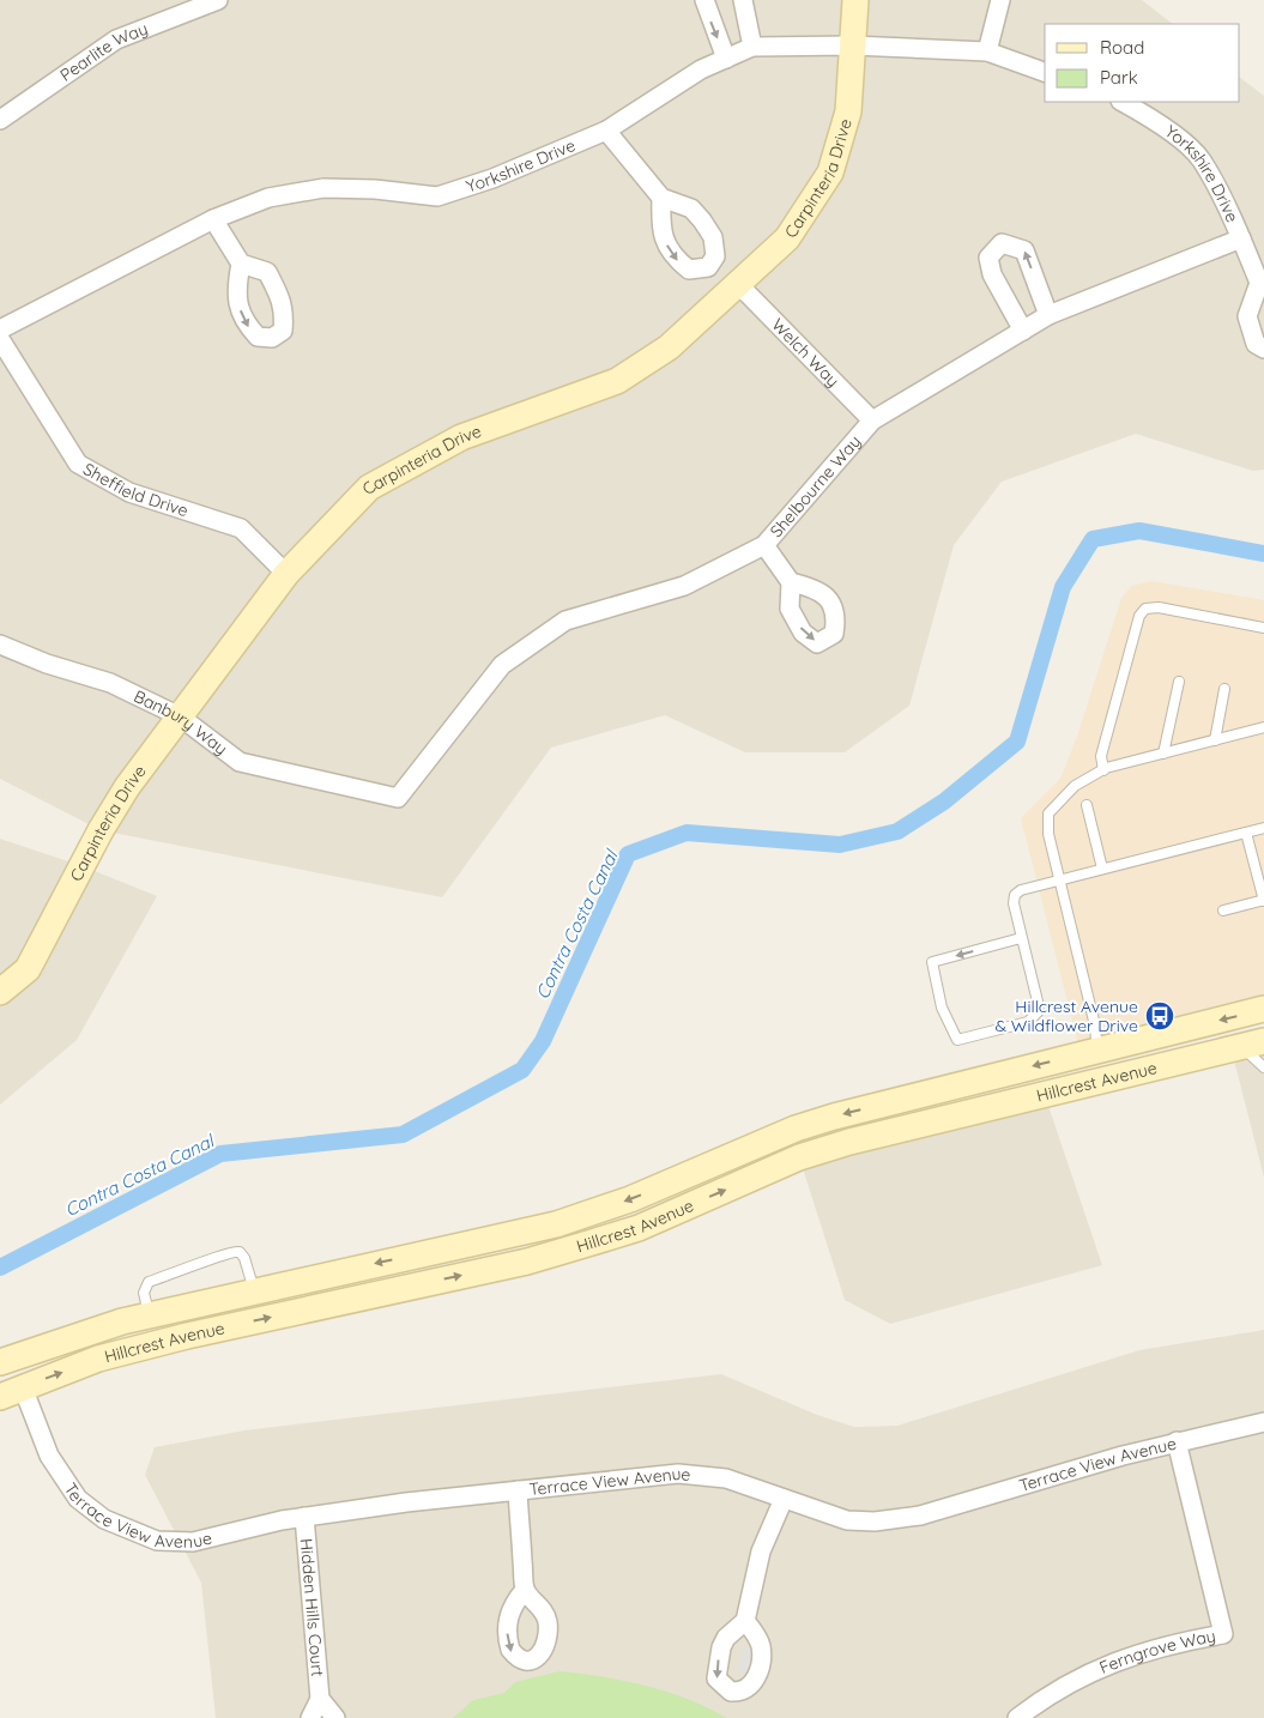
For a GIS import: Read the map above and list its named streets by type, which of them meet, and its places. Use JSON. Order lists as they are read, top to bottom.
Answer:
{
  "streets": {
    "main road": ["Carpinteria Drive", "Hillcrest Avenue"],
    "street": [
      "Pearlite Way",
      "Yorkshire Drive",
      "Welch Way",
      "Shelbourne Way",
      "Sheffield Drive",
      "Banbury Way",
      "Terrace View Avenue",
      "Hidden Hills Court",
      "Ferngrove Way"
    ]
  },
  "crossings": [
    ["Yorkshire Drive", "Carpinteria Drive"],
    ["Yorkshire Drive", "Shelbourne Way"],
    ["Carpinteria Drive", "Welch Way"],
    ["Carpinteria Drive", "Sheffield Drive"],
    ["Carpinteria Drive", "Banbury Way"],
    ["Welch Way", "Shelbourne Way"],
    ["Shelbourne Way", "Banbury Way"],
    ["Hillcrest Avenue", "Terrace View Avenue"],
    ["Terrace View Avenue", "Hidden Hills Court"],
    ["Terrace View Avenue", "Ferngrove Way"]
  ],
  "water": ["Contra Costa Canal"],
  "places": {
    "bus stop": ["Hillcrest Avenue & Wildflower Drive"]
  },
  "legend": ["Road", "Park"]
}
